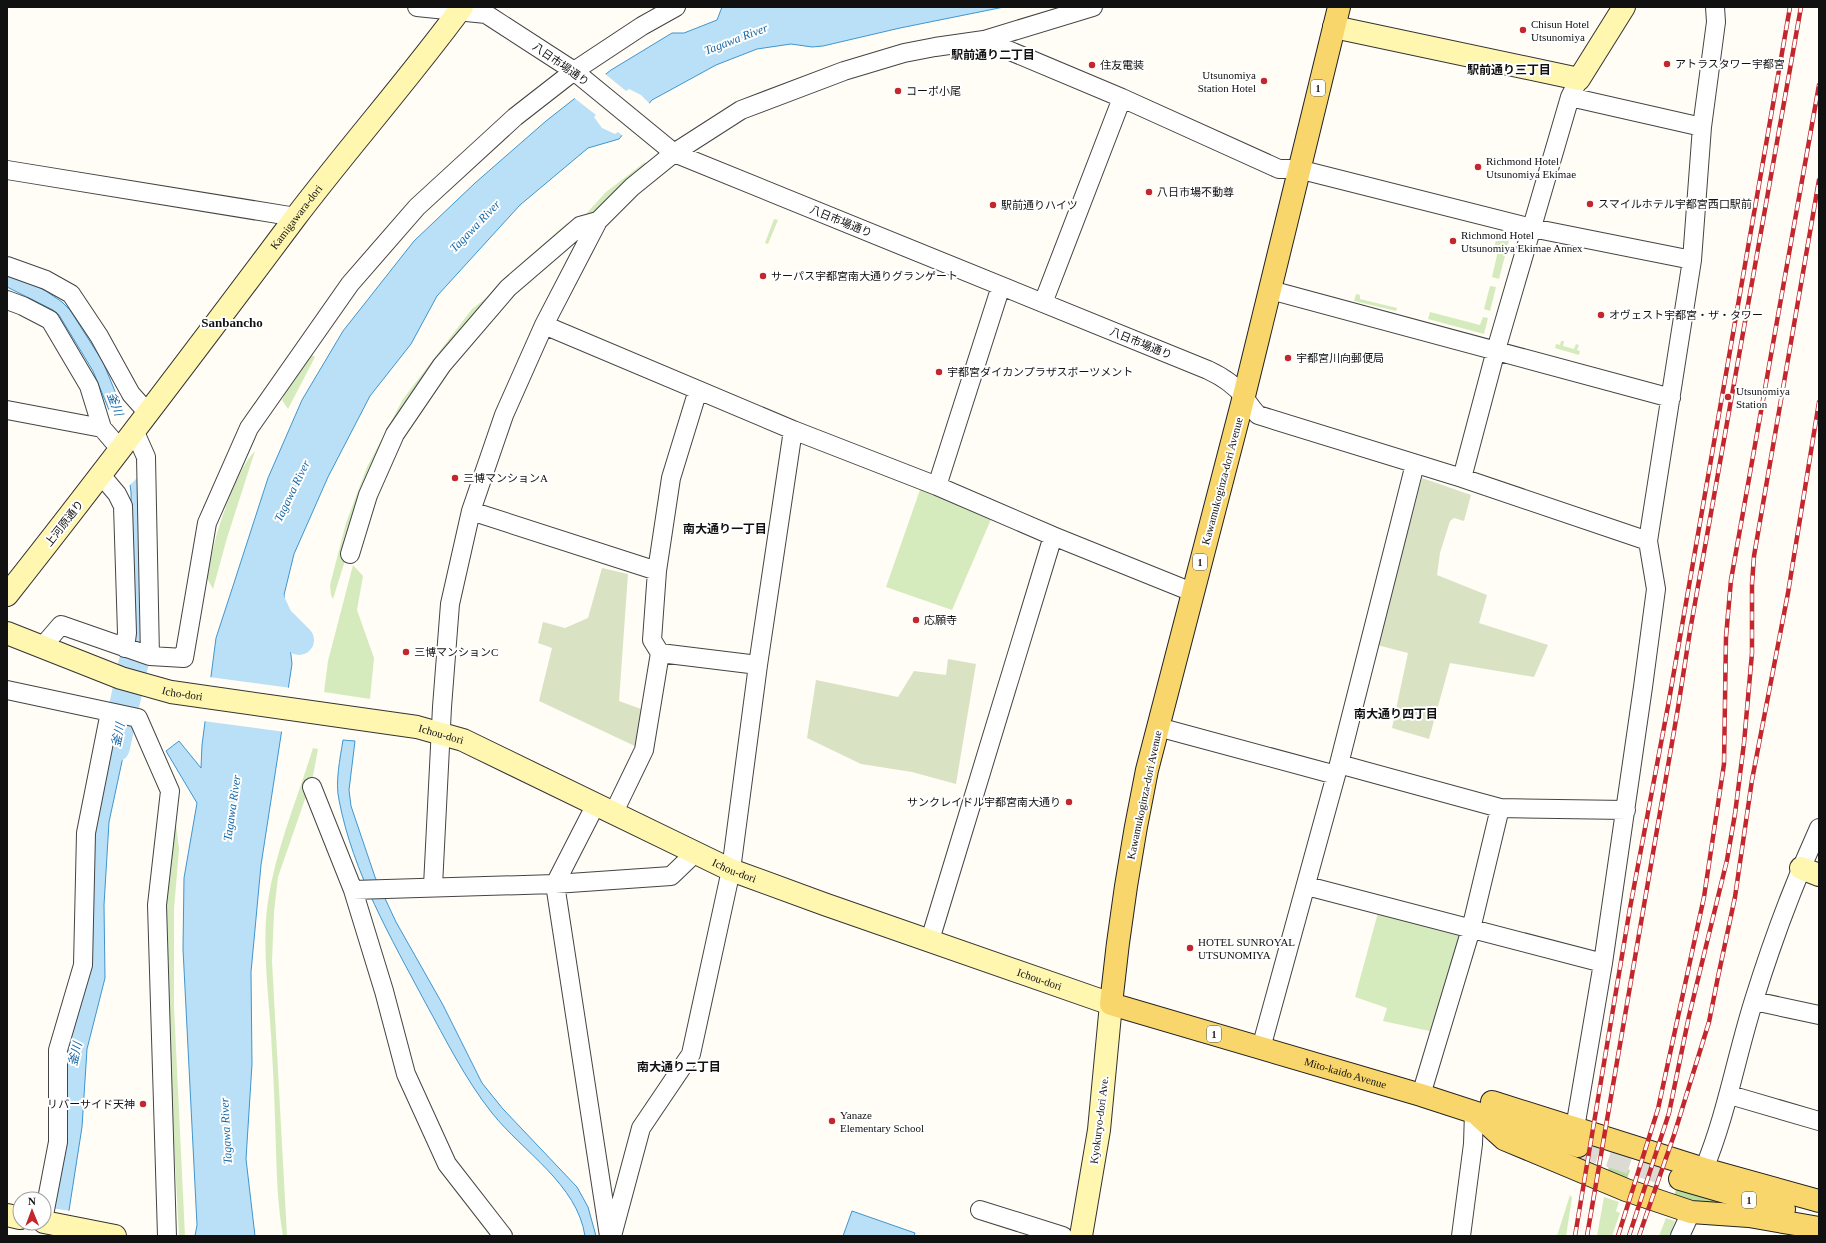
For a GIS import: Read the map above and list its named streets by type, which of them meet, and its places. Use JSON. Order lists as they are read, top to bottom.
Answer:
{
  "streets": {
    "main road": ["1", "Kawamukoginza-dori Avenue", "Mito-kaido Avenue"],
    "street": [
      "八日市場通り",
      "Kamigawara-dori",
      "上河原通り",
      "Icho-dori",
      "Ichou-dori",
      "Kyokuryo-dori Ave."
    ]
  },
  "crossings": [
    ["八日市場通り", "Kamigawara-dori"],
    ["八日市場通り", "Kawamukoginza-dori Avenue"],
    ["Kamigawara-dori", "上河原通り"],
    ["Kawamukoginza-dori Avenue", "Ichou-dori"],
    ["Kawamukoginza-dori Avenue", "Mito-kaido Avenue"],
    ["Kawamukoginza-dori Avenue", "Kyokuryo-dori Ave."],
    ["Icho-dori", "Ichou-dori"],
    ["Ichou-dori", "Mito-kaido Avenue"],
    ["Ichou-dori", "Kyokuryo-dori Ave."],
    ["Mito-kaido Avenue", "Kyokuryo-dori Ave."]
  ],
  "districts": [
    "駅前通り二丁目",
    "駅前通り三丁目",
    "Sanbancho",
    "南大通り一丁目",
    "南大通り四丁目",
    "南大通り二丁目"
  ],
  "water": ["Tagawa River", "釜川"],
  "places": [
    "Chisun Hotel Utsunomiya",
    "アトラスタワー宇都宮",
    "住友電装",
    "Utsunomiya Station Hotel",
    "コーポ小尾",
    "Richmond Hotel Utsunomiya Ekimae",
    "八日市場不動尊",
    "スマイルホテル宇都宮西口駅前",
    "駅前通りハイツ",
    "Richmond Hotel Utsunomiya Ekimae Annex",
    "サーパス宇都宮南大通りグランゲート",
    "オヴェスト宇都宮・ザ・タワー",
    "宇都宮川向郵便局",
    "宇都宮ダイカンプラザスポーツメント",
    "Utsunomiya Station",
    "三博マンションA",
    "応願寺",
    "三博マンションC",
    "サンクレイドル宇都宮南大通り",
    "HOTEL SUNROYAL UTSUNOMIYA",
    "リバーサイド天神",
    "Yanaze Elementary School"
  ],
  "north": "top"
}
